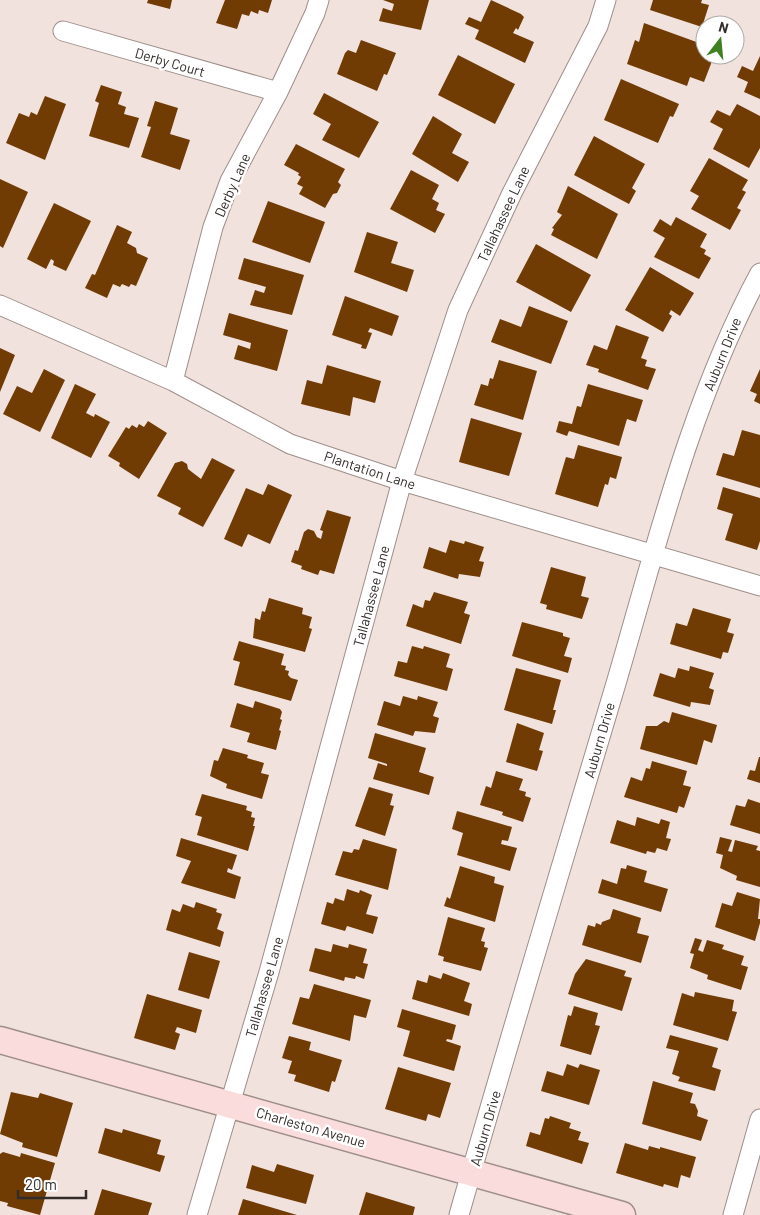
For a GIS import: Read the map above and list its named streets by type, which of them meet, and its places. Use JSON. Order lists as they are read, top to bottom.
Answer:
{
  "streets": {
    "street": [
      "Derby Court",
      "Derby Lane",
      "Tallahassee Lane",
      "Auburn Drive",
      "Plantation Lane",
      "Charleston Avenue"
    ]
  },
  "crossings": [
    ["Derby Court", "Derby Lane"],
    ["Derby Lane", "Plantation Lane"],
    ["Tallahassee Lane", "Plantation Lane"],
    ["Tallahassee Lane", "Charleston Avenue"],
    ["Auburn Drive", "Plantation Lane"],
    ["Auburn Drive", "Charleston Avenue"]
  ],
  "scale_bar": "20 m",
  "north": "top"
}
